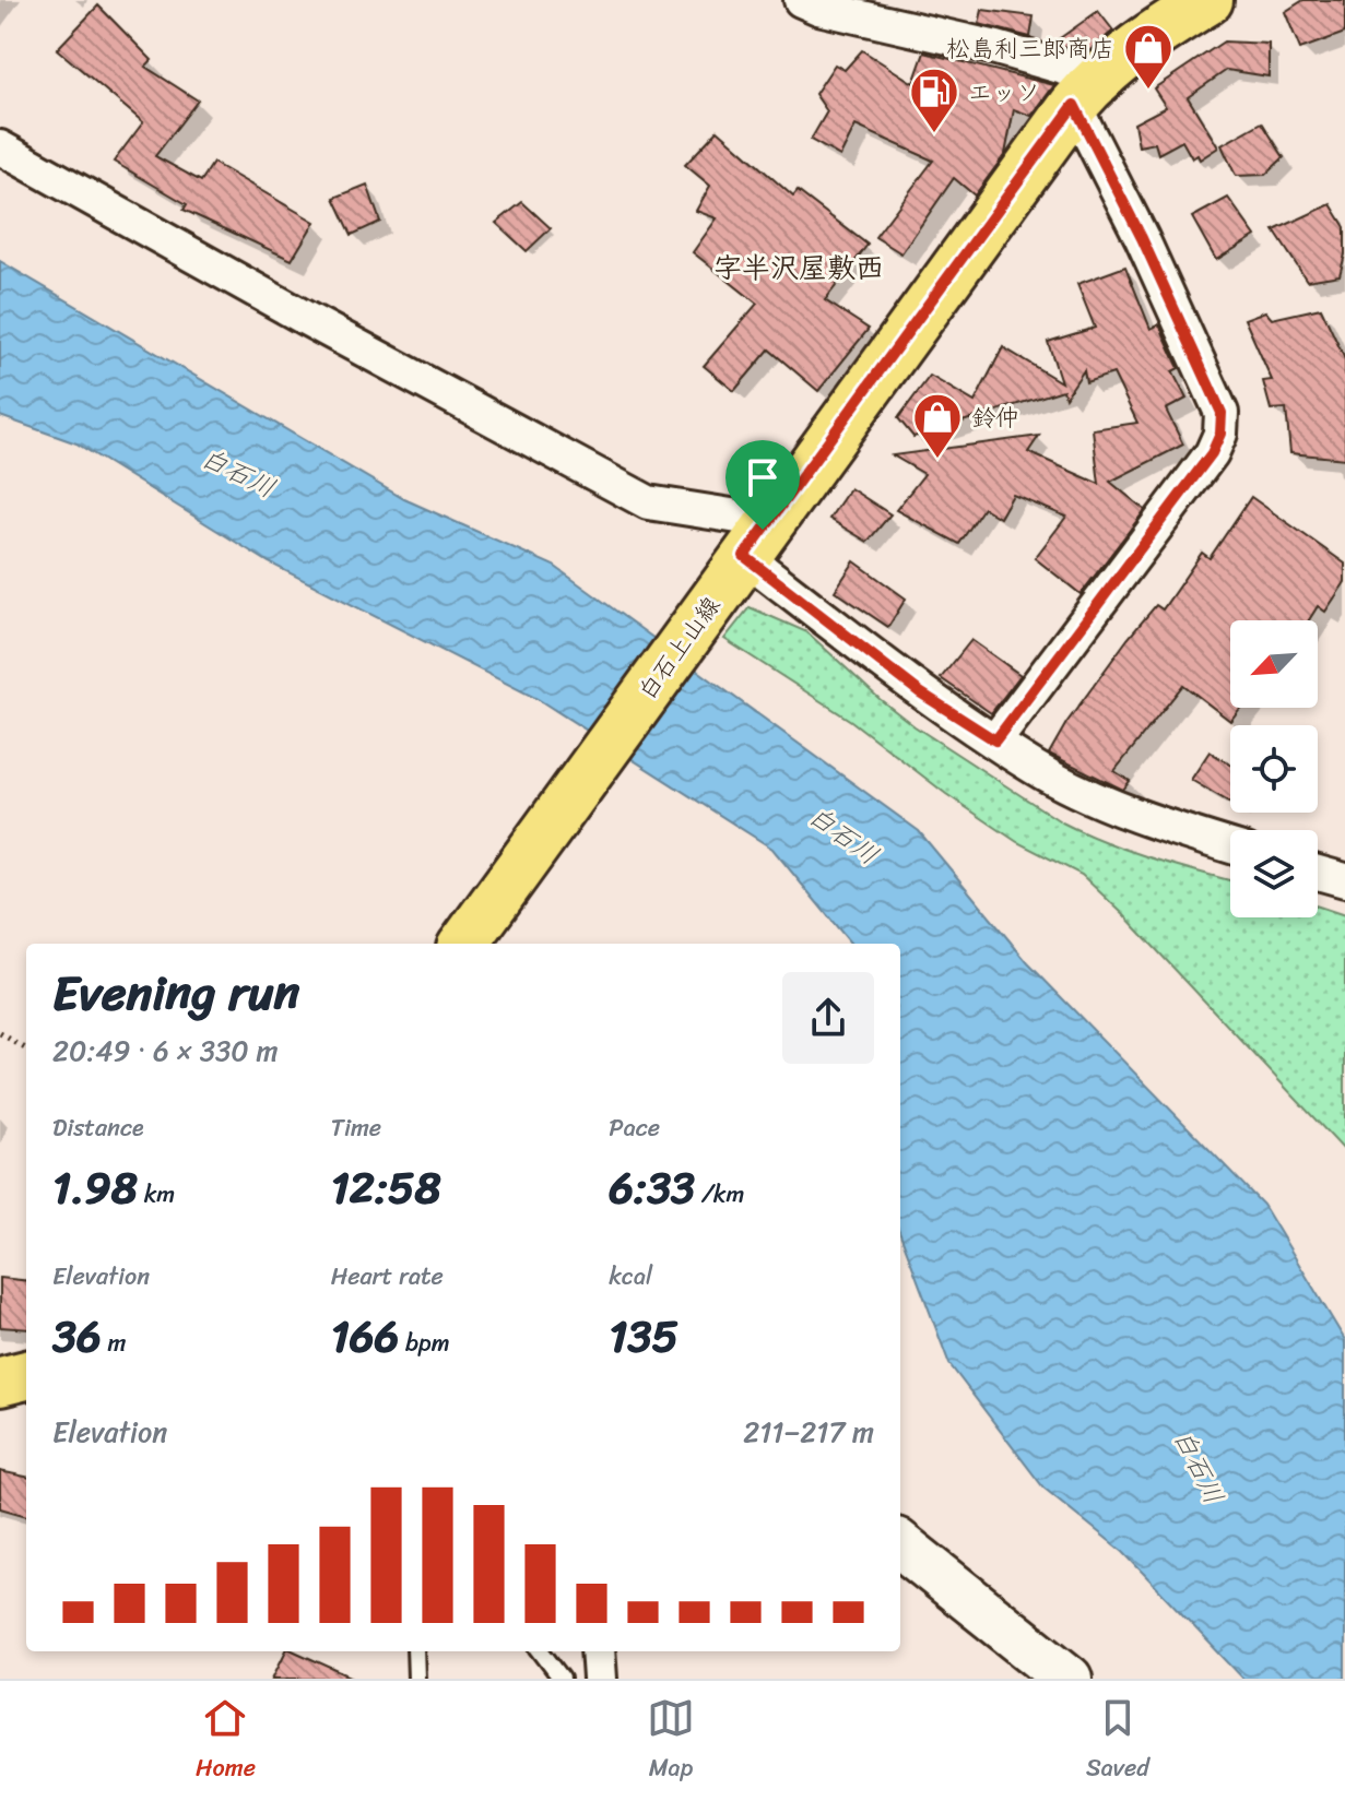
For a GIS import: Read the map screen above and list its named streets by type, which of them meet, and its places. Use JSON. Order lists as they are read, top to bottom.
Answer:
{
  "streets": {
    "main road": ["白石上山線"]
  },
  "districts": ["字半沢屋敷西"],
  "water": ["白石川"],
  "places": {
    "shop": ["松島利三郎商店", "鈴仲"],
    "fuel station": ["エッソ"]
  },
  "north": "bottom left",
  "page": {
    "heading": ["Evening run", "20:49 · 6 × 330 m"],
    "stats": [
      ["Distance", "1.98 km"],
      ["Time", "12:58"],
      ["Pace", "6:33 /km"],
      ["Elevation", "36 m"],
      ["Heart rate", "166 bpm"],
      ["kcal", "135"]
    ],
    "chart": ["Elevation", "211–217 m"],
    "tabs": ["Home", "Map", "Saved"]
  }
}
